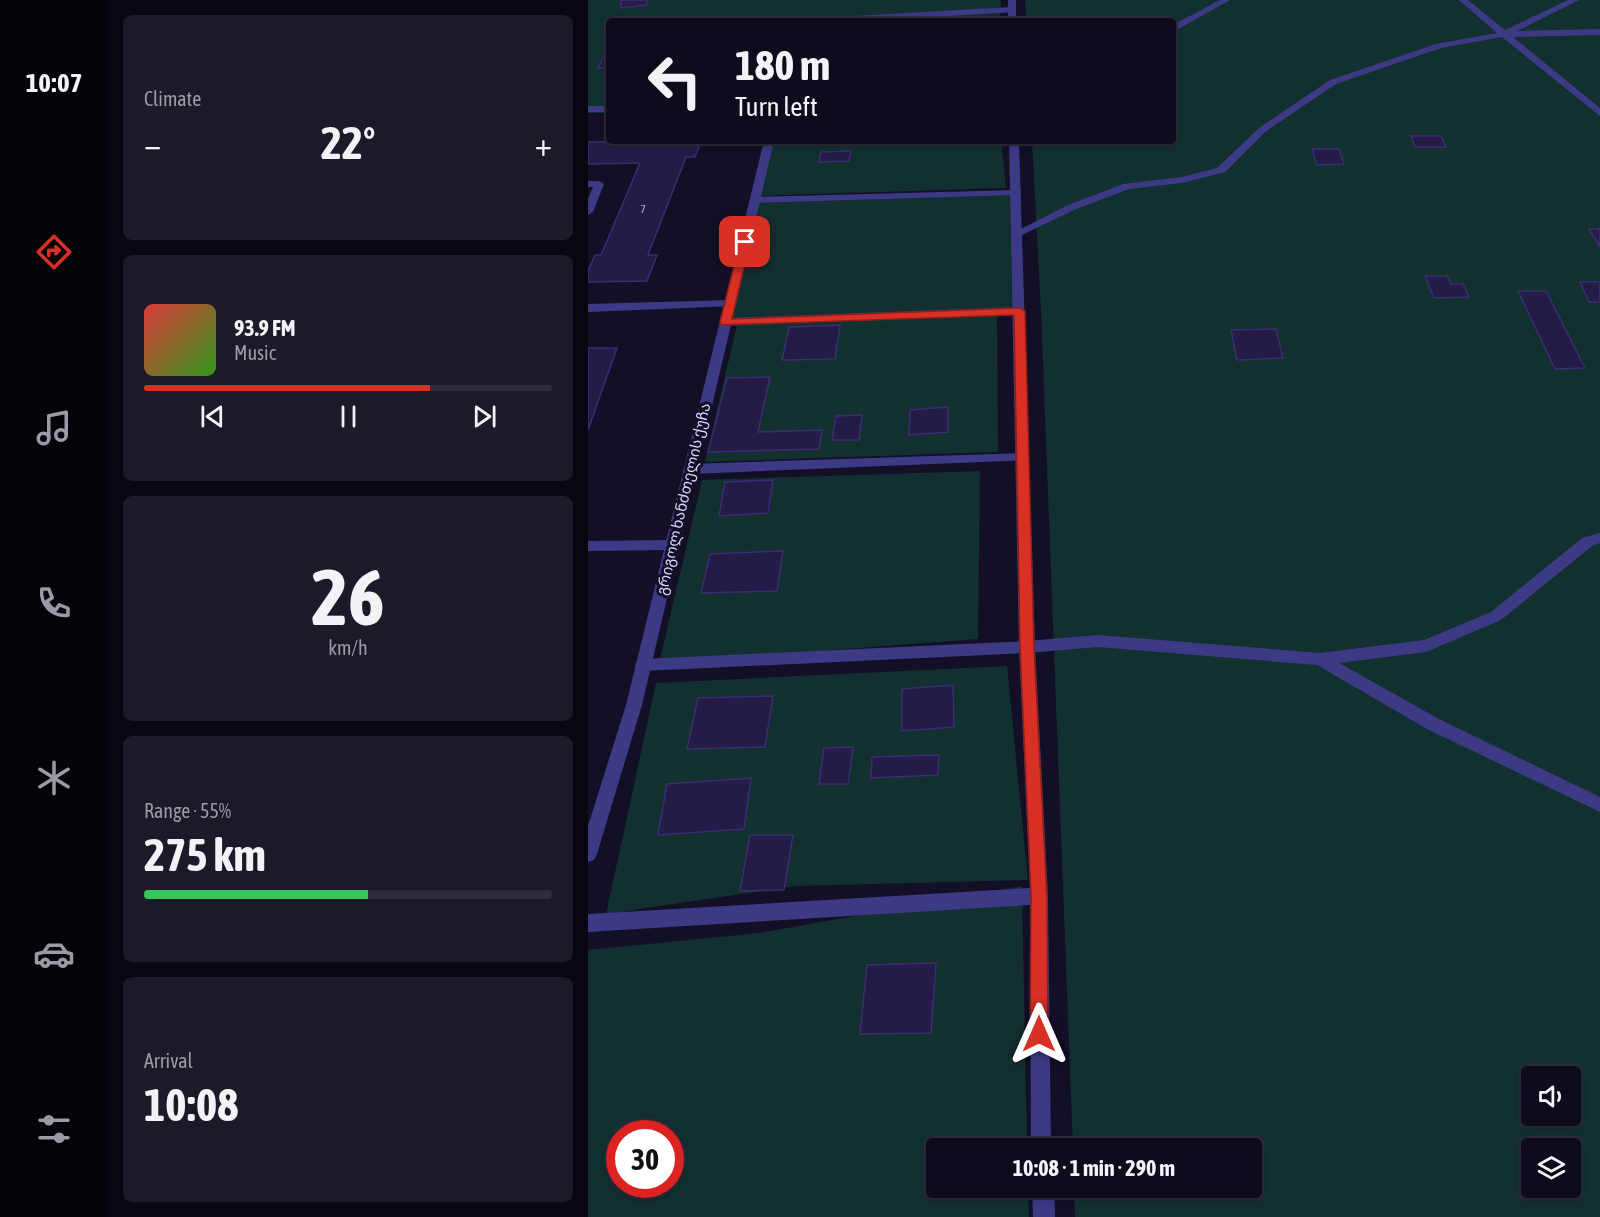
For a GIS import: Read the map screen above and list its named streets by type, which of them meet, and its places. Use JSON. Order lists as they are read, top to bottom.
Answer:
{
  "streets": {
    "street": ["გრიგოლ ხანძთელის ქუჩა"]
  },
  "house_numbers": ["7"],
  "page": {
    "tabs": "10:07",
    "tile": [
      "Climate",
      ["26", "km/h"],
      ["Range · 55%", "275 km"],
      ["Arrival", "10:08"]
    ],
    "turn": ["180 m", "Turn left"],
    "heat": ["−", "22°", "+"],
    "song": ["93.9 FM", "Music"],
    "limit": "30",
    "trip": "10:08 · 1 min · 290 m"
  }
}
